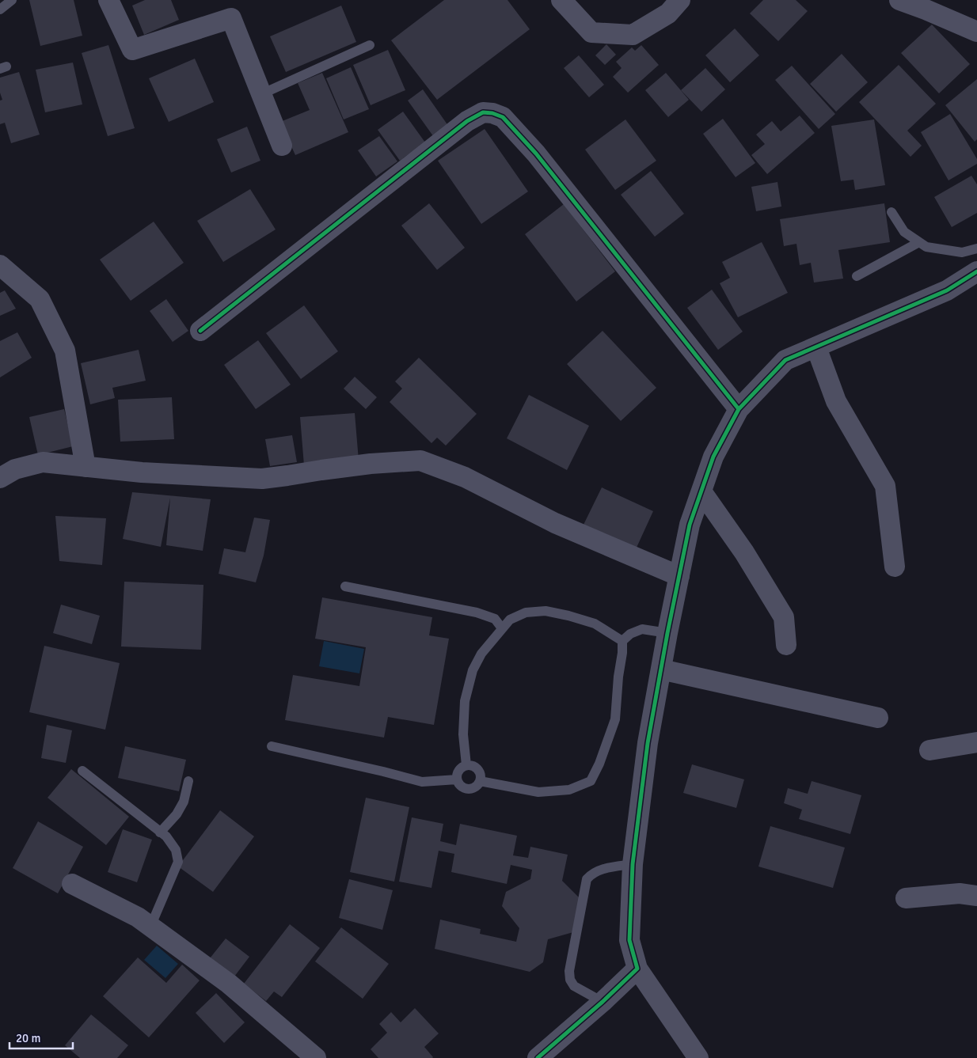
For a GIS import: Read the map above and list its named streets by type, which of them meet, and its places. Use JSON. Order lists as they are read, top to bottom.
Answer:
{
  "scale_bar": "20 m"
}
